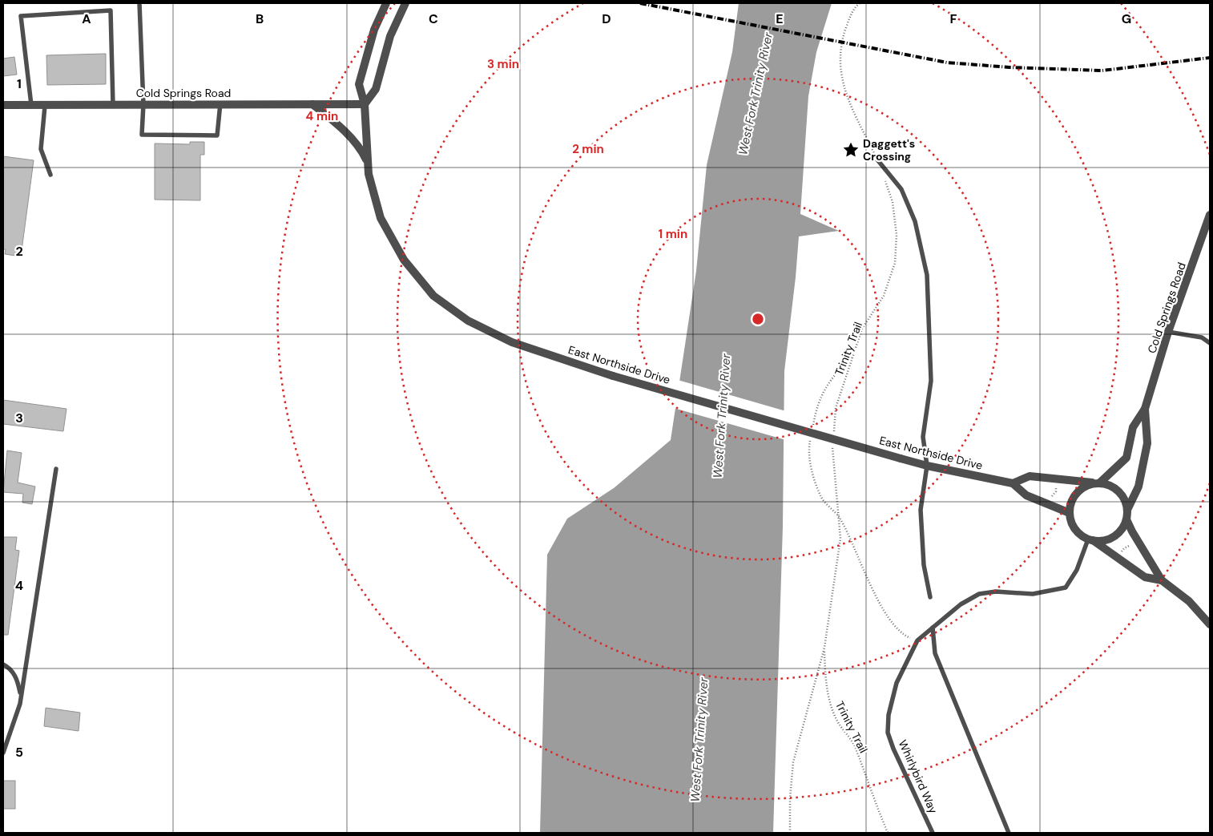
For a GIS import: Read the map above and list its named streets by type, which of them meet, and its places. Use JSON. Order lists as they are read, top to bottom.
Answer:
{
  "streets": {
    "street": ["Cold Springs Road", "East Northside Drive"],
    "lane": ["Whirlybird Way"],
    "path": ["Trinity Trail"]
  },
  "crossings": [
    ["Cold Springs Road", "East Northside Drive"],
    ["Cold Springs Road", "Whirlybird Way"],
    ["East Northside Drive", "Whirlybird Way"]
  ],
  "water": ["West Fork Trinity River"],
  "places": {
    "place": ["Daggett's Crossing"]
  },
  "grid": {
    "columns": [
      "A",
      "B",
      "C",
      "D",
      "E",
      "F",
      "G"
    ],
    "rows": [
      "1",
      "2",
      "3",
      "4",
      "5"
    ]
  },
  "rings": [
    "3 min",
    "4 min",
    "2 min",
    "1 min"
  ]
}
